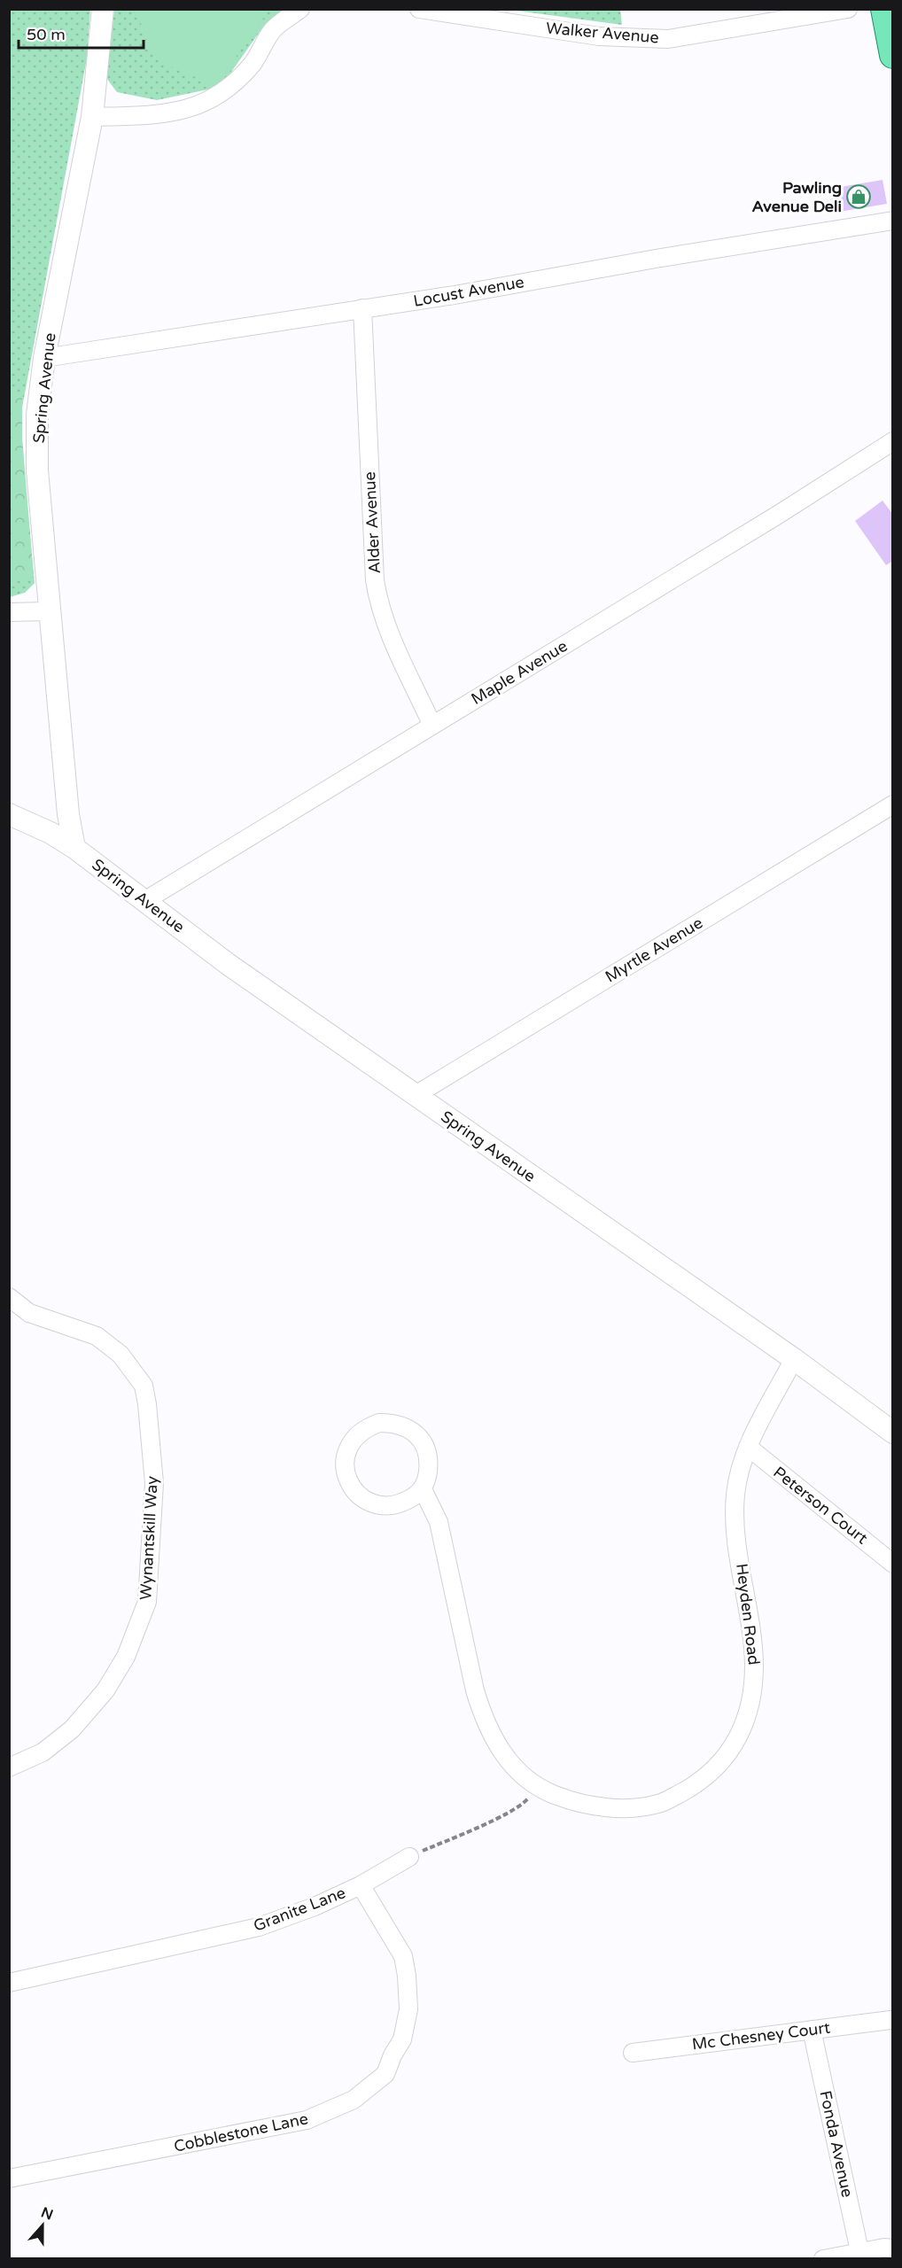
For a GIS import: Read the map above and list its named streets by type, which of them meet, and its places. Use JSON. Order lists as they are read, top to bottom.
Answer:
{
  "streets": {
    "street": [
      "Walker Avenue",
      "Locust Avenue",
      "Spring Avenue",
      "Alder Avenue",
      "Maple Avenue",
      "Myrtle Avenue",
      "Peterson Court",
      "Wynantskill Way",
      "Heyden Road",
      "Granite Lane",
      "Mc Chesney Court",
      "Cobblestone Lane",
      "Fonda Avenue"
    ]
  },
  "crossings": [
    ["Locust Avenue", "Spring Avenue"],
    ["Locust Avenue", "Alder Avenue"],
    ["Spring Avenue", "Maple Avenue"],
    ["Spring Avenue", "Myrtle Avenue"],
    ["Spring Avenue", "Heyden Road"],
    ["Alder Avenue", "Maple Avenue"],
    ["Peterson Court", "Heyden Road"],
    ["Granite Lane", "Cobblestone Lane"],
    ["Mc Chesney Court", "Fonda Avenue"]
  ],
  "places": {
    "shop": ["Pawling Avenue Deli"]
  },
  "scale_bar": "50 m",
  "north": "top"
}
